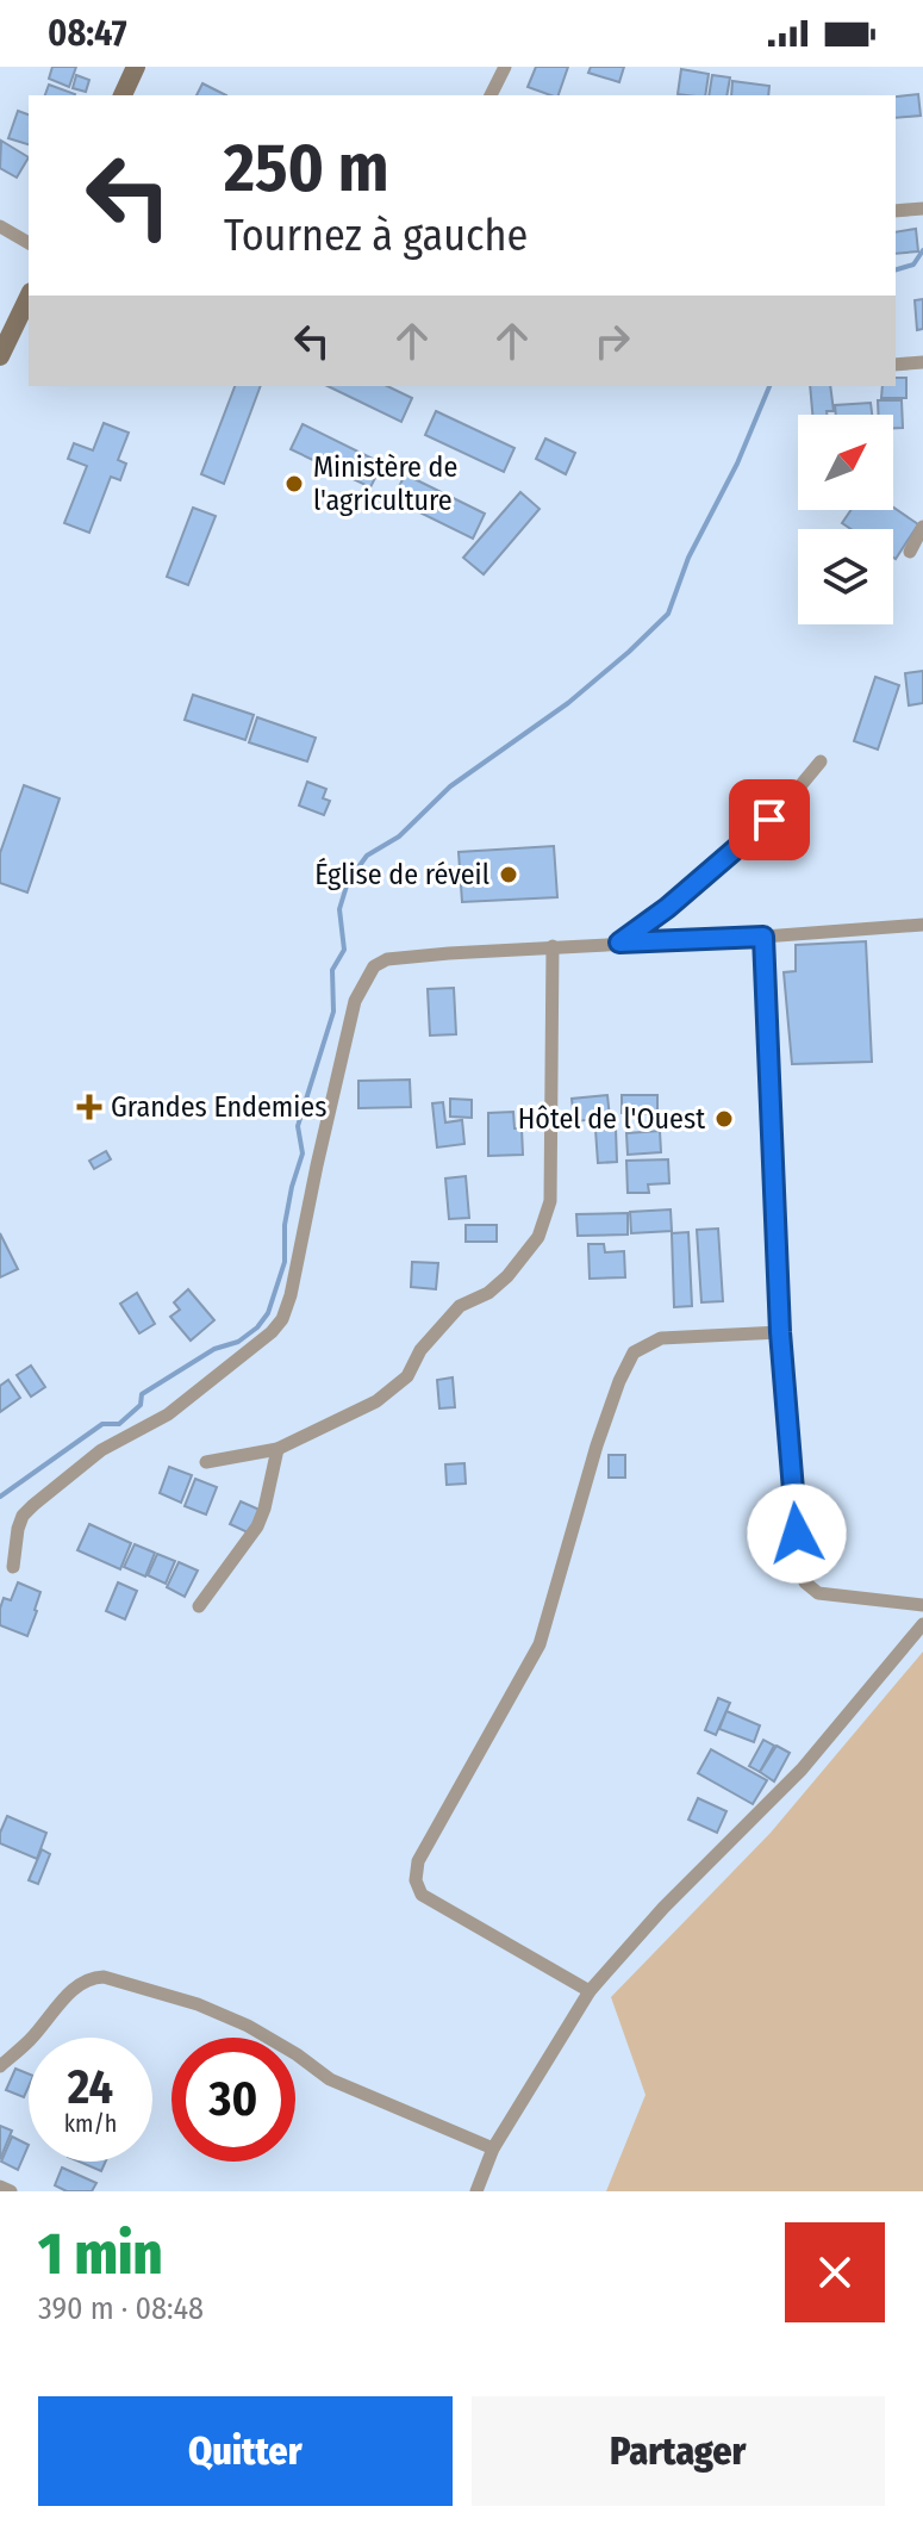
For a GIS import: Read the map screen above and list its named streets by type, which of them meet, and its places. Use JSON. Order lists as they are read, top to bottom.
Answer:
{
  "places": {
    "other": ["Ministère de l'agriculture", "Église de réveil", "Hôtel de l'Ouest"],
    "health": ["Grandes Endemies"]
  },
  "north": "top right",
  "page": {
    "status": "08:47",
    "turn": ["250 m", "Tournez à gauche"],
    "speed": "24 km/h",
    "limit": "30",
    "heading": ["1 min", "390 m · 08:48"],
    "buttons": ["Quitter", "Partager"]
  }
}
